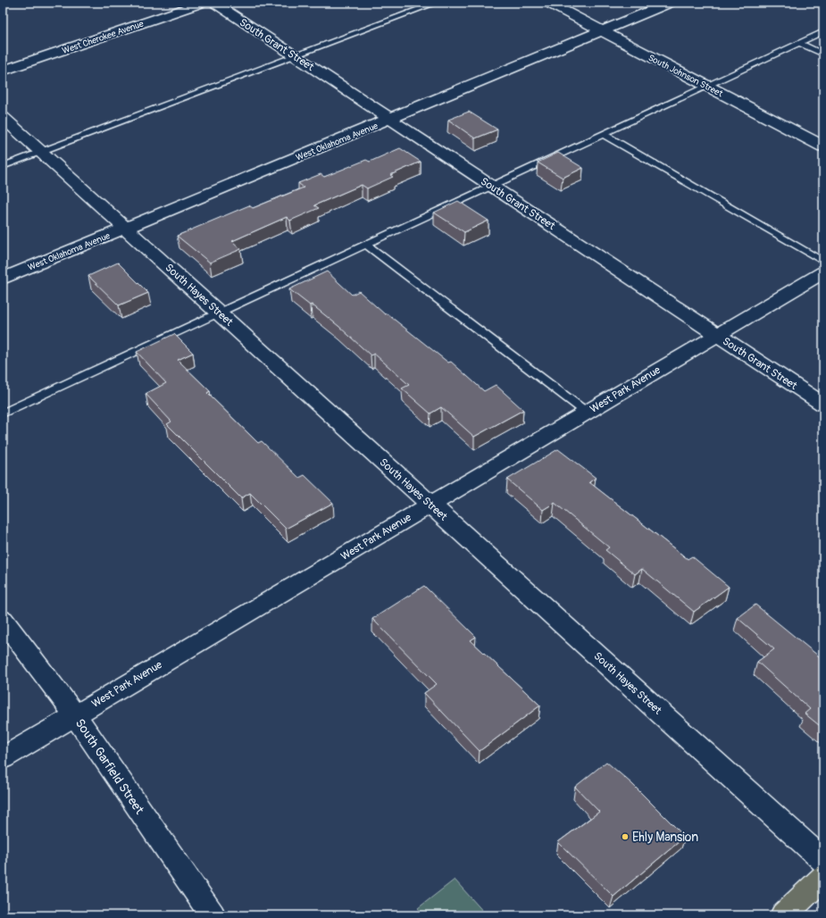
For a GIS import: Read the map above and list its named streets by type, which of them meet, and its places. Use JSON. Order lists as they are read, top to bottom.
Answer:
{
  "streets": {
    "street": [
      "West Cherokee Avenue",
      "South Grant Street",
      "South Johnson Street",
      "West Oklahoma Avenue",
      "South Hayes Street",
      "West Park Avenue",
      "South Garfield Street"
    ]
  },
  "crossings": [
    ["South Grant Street", "West Oklahoma Avenue"],
    ["South Grant Street", "West Park Avenue"],
    ["South Johnson Street", "West Oklahoma Avenue"],
    ["West Oklahoma Avenue", "South Hayes Street"],
    ["South Hayes Street", "West Park Avenue"],
    ["West Park Avenue", "South Garfield Street"]
  ],
  "places": ["Ehly Mansion"]
}
